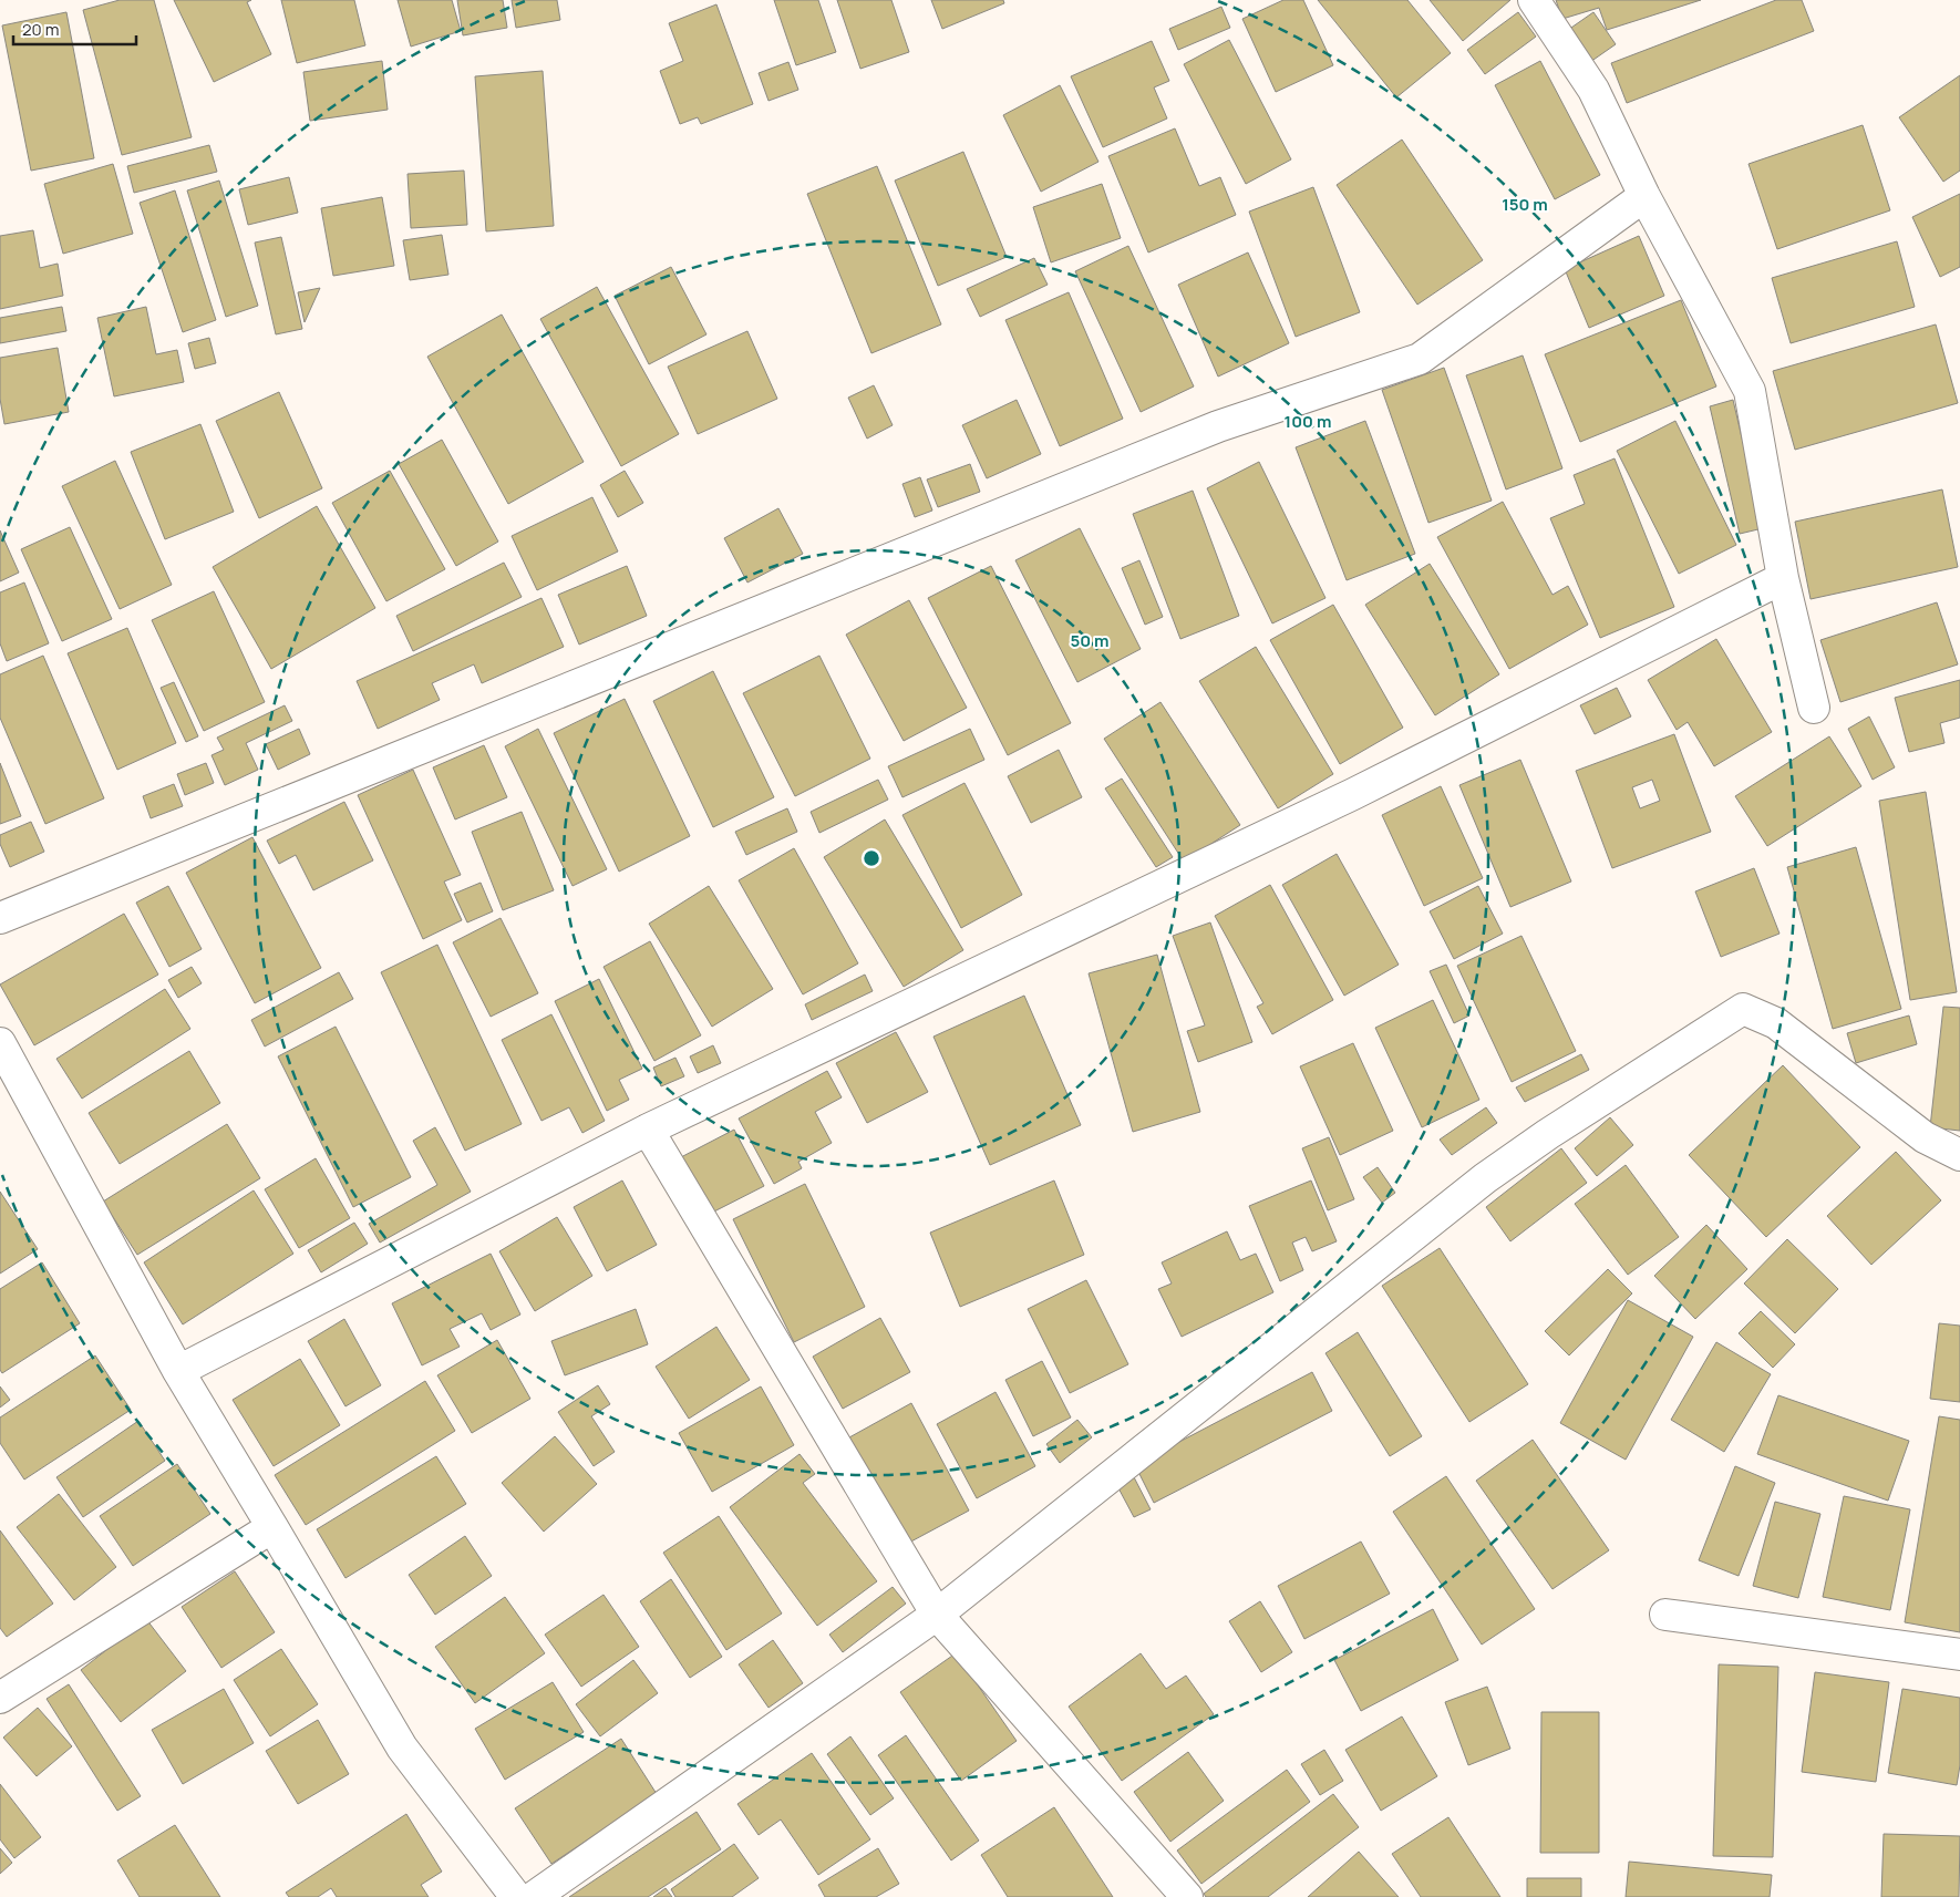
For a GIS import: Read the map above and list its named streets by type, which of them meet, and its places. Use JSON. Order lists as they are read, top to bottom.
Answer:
{
  "scale_bar": "20 m",
  "rings": ["150 m", "100 m", "50 m"]
}
